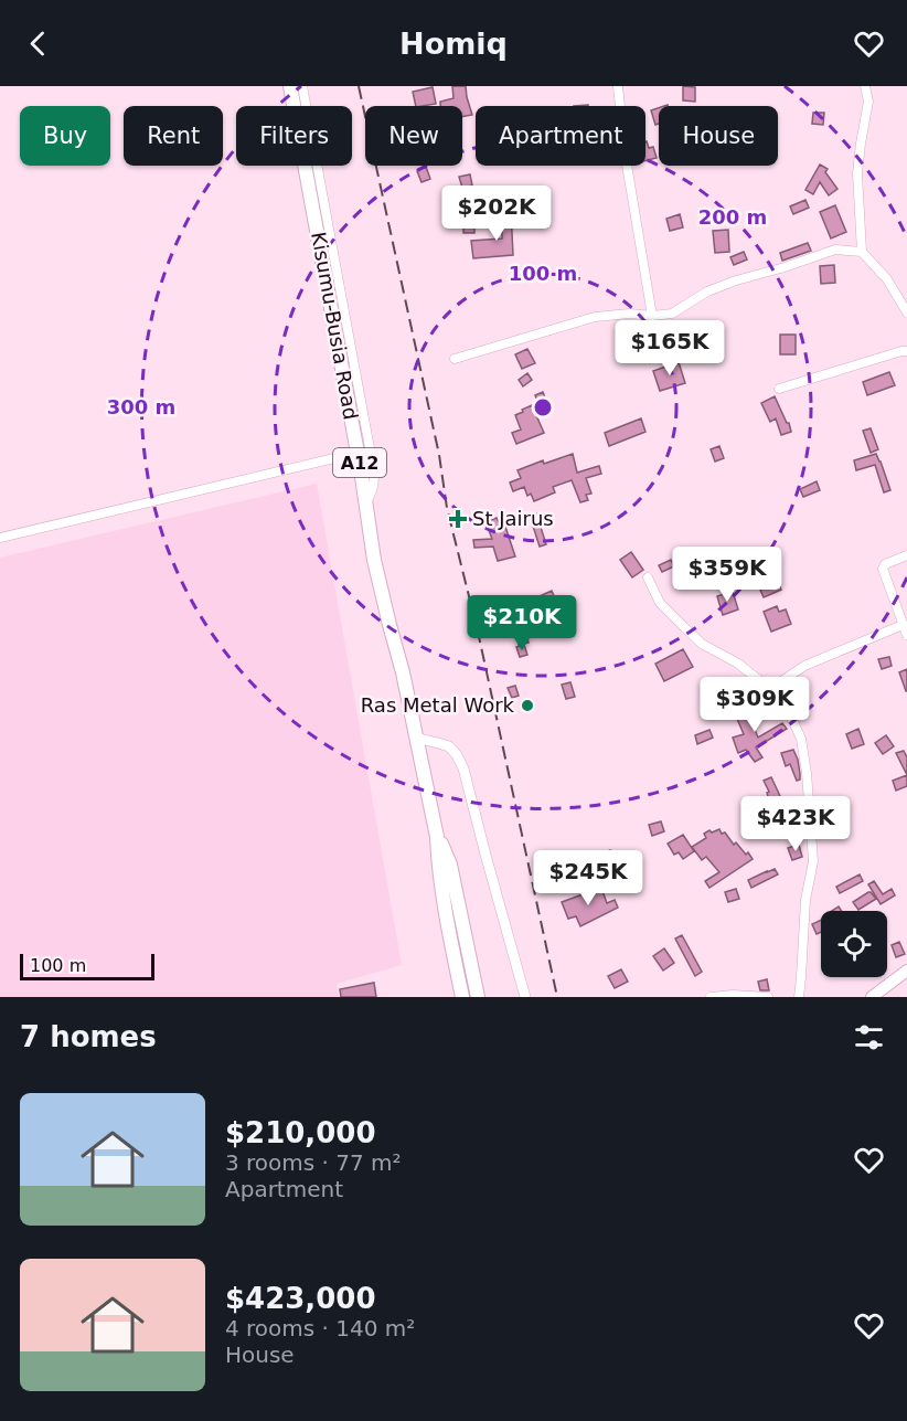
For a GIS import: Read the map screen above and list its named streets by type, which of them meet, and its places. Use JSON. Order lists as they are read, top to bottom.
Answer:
{
  "streets": {
    "highway": ["Kisumu-Busia Road", "A12"]
  },
  "crossings": [
    ["Kisumu-Busia Road", "A12"]
  ],
  "places": {
    "health": ["St Jairus"],
    "other": ["Ras Metal Work"]
  },
  "scale_bar": "100 m",
  "page": {
    "header": "Homiq",
    "chip": [
      "Buy",
      "Rent",
      "Filters",
      "New",
      "Apartment",
      "House"
    ],
    "price": [
      "$202K",
      "$165K",
      "$359K",
      "$210K",
      "$309K",
      "$423K",
      "$245K"
    ],
    "scale": "100 m",
    "heading": "7 homes",
    "list": [
      {
        "name": "$210,000",
        "note": "3 rooms · 77 m² · Apartment"
      },
      {
        "name": "$423,000",
        "note": "4 rooms · 140 m² · House"
      }
    ]
  },
  "rings": ["200 m", "100 m", "300 m"]
}
